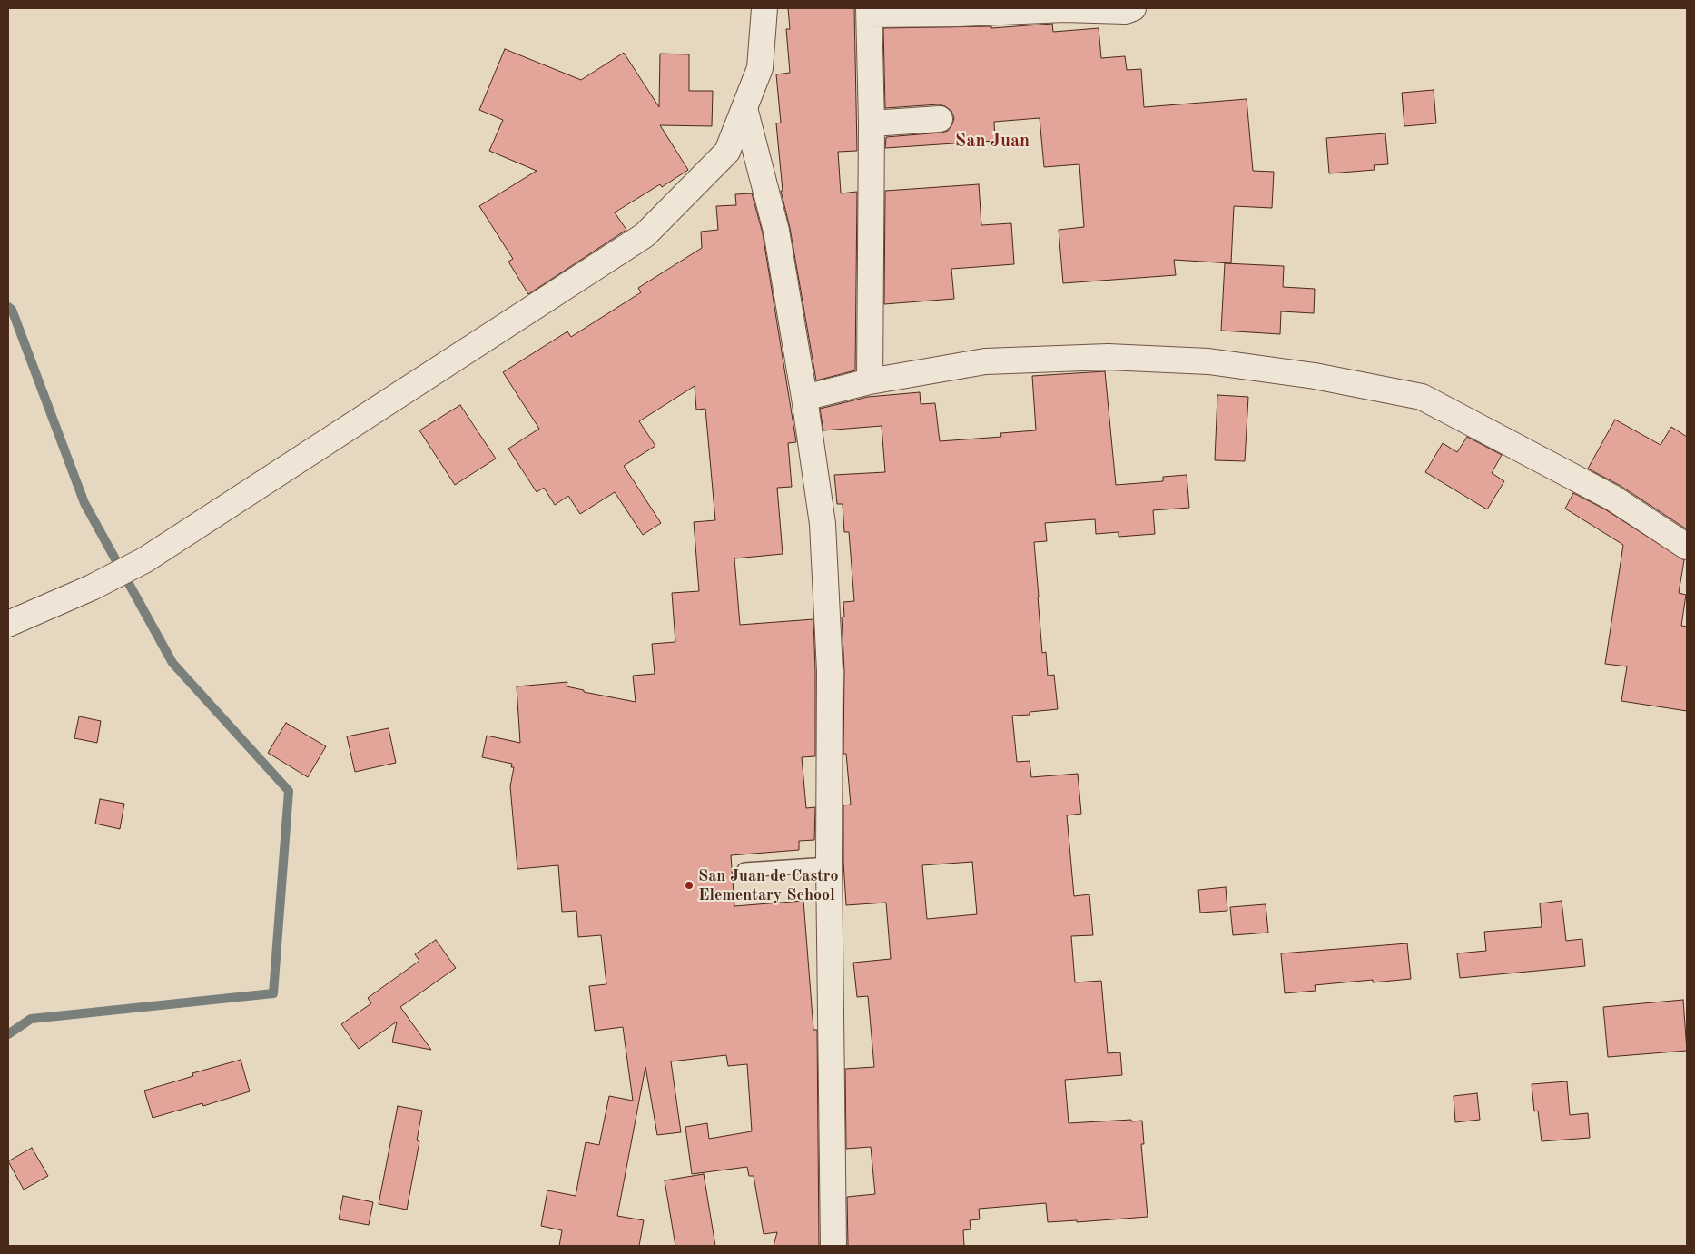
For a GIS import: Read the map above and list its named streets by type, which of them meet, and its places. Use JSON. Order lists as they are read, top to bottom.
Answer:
{
  "districts": ["San Juan"],
  "places": ["San Juan de Castro Elementary School"]
}
